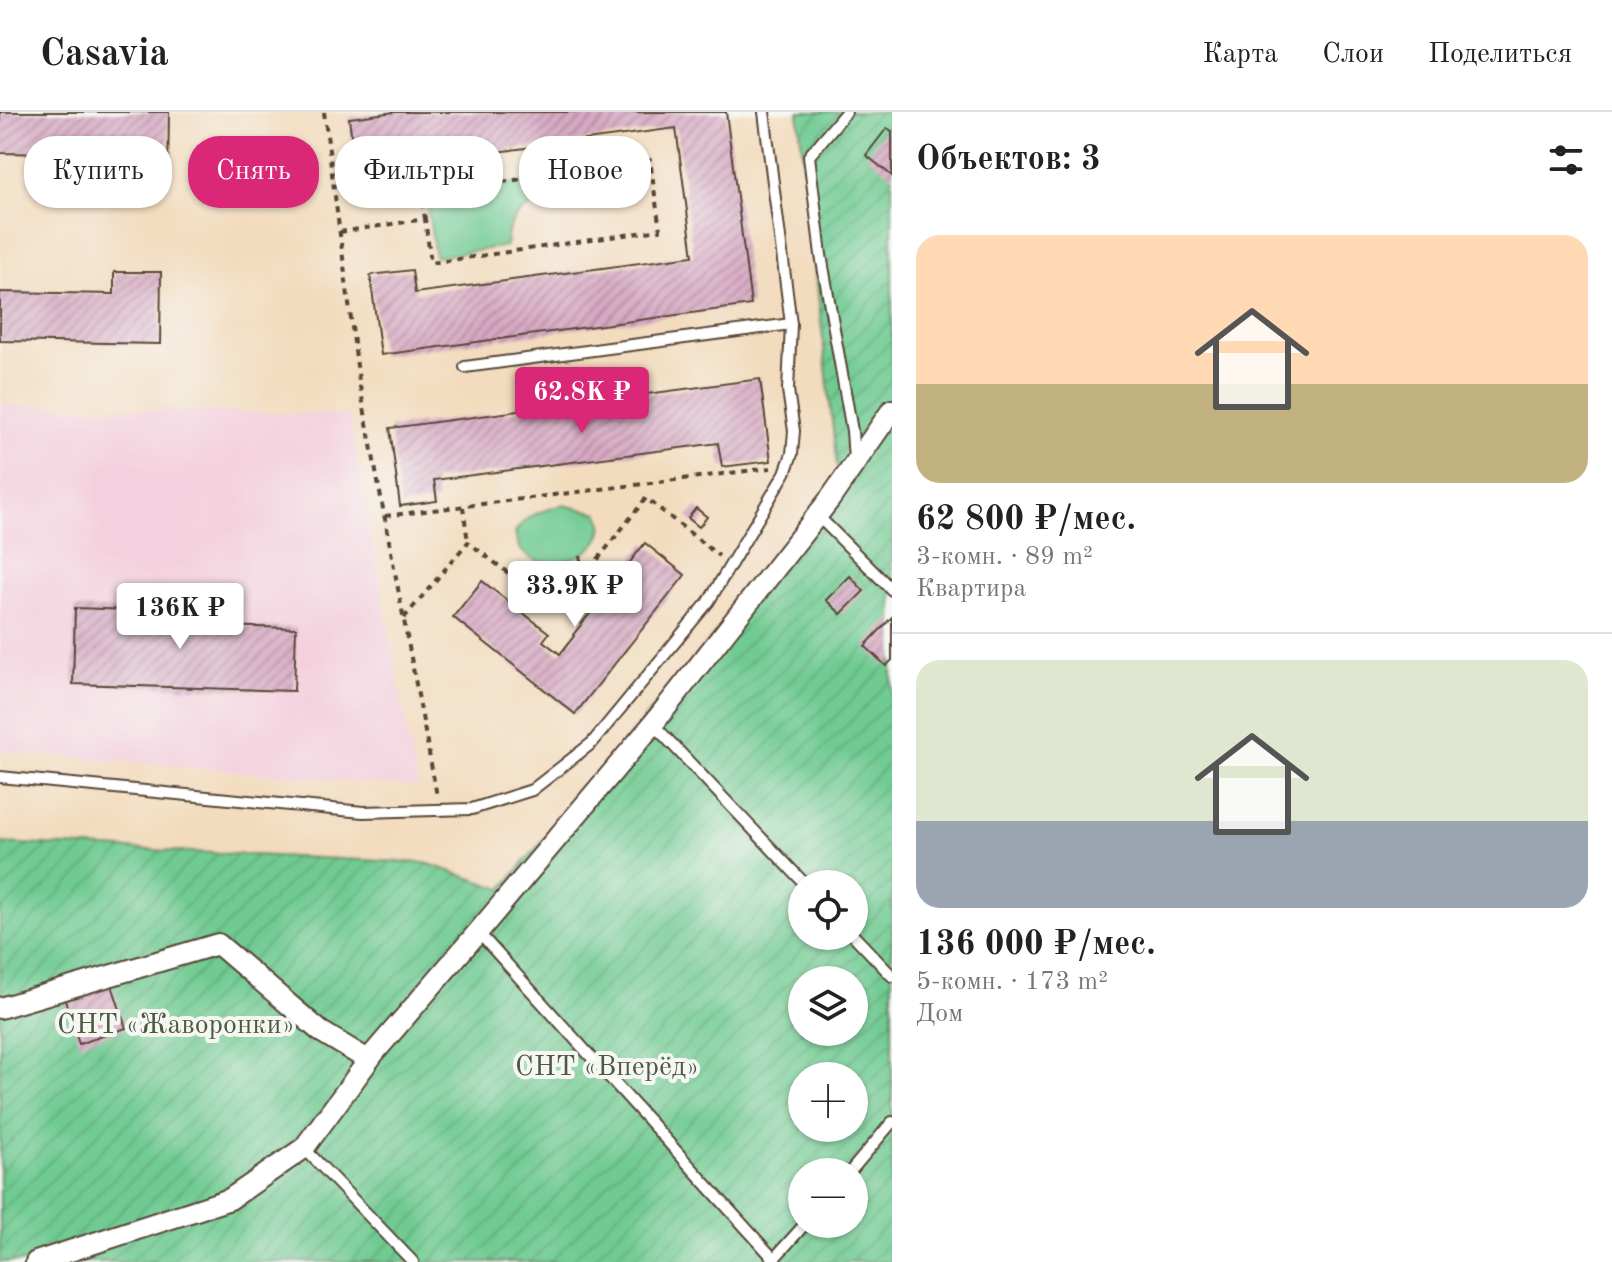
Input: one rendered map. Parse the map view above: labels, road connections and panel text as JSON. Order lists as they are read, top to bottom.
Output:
{
  "parks": ["СНТ «Жаворонки»", "СНТ «Вперёд»"],
  "page": {
    "header": "Casavia",
    "nav": ["Карта", "Слои", "Поделиться"],
    "heading": "Объектов: 3",
    "chip": [
      "Купить",
      "Снять",
      "Фильтры",
      "Новое"
    ],
    "list": [
      {
        "name": "62 800 ₽/мес.",
        "note": "3-комн. · 89 m² · Квартира"
      },
      {
        "name": "136 000 ₽/мес.",
        "note": "5-комн. · 173 m² · Дом"
      }
    ],
    "price": ["62.8K ₽", "33.9K ₽", "136K ₽"],
    "map_buttons": ["+", "−"]
  }
}
